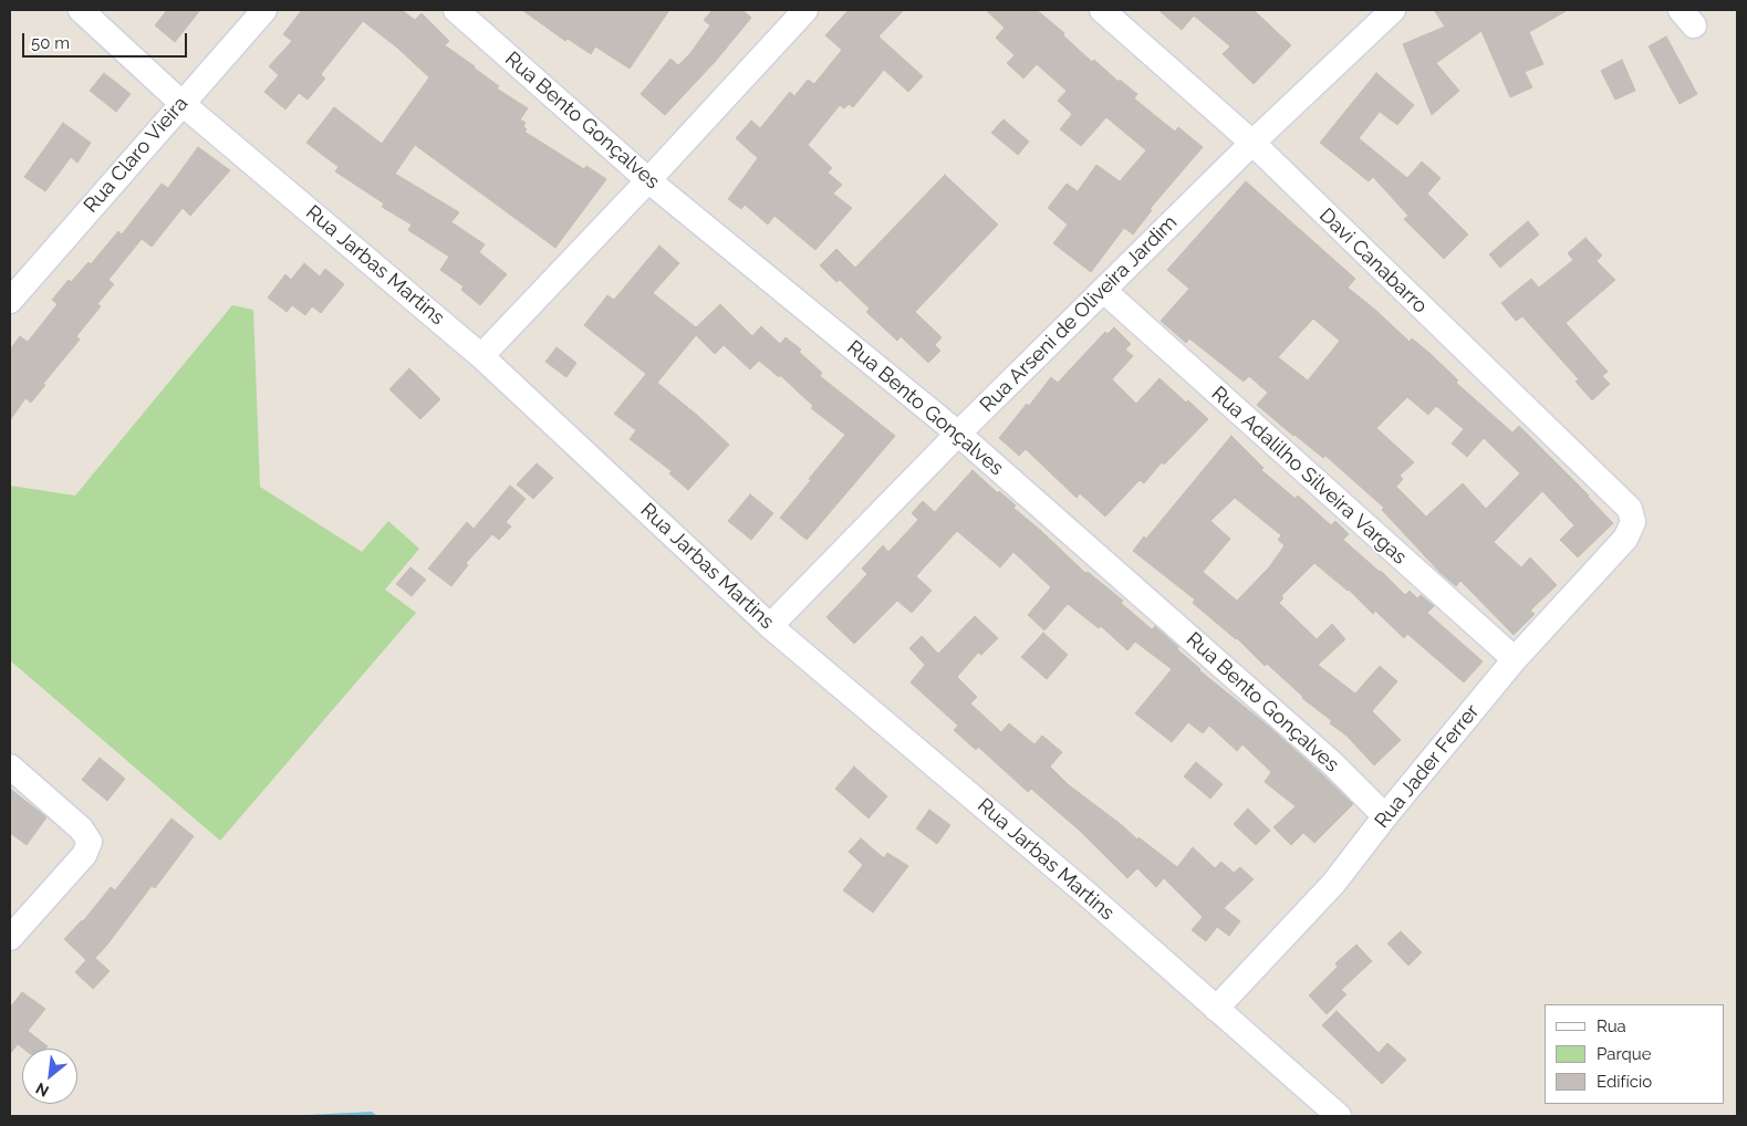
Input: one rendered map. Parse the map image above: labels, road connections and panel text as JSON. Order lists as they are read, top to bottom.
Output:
{
  "streets": {
    "street": [
      "Rua Bento Gonçalves",
      "Rua Claro Vieira",
      "Davi Canabarro",
      "Rua Jarbas Martins",
      "Rua Arseni de Oliveira Jardim",
      "Rua Adalilho Silveira Vargas",
      "Rua Jader Ferrer"
    ]
  },
  "crossings": [
    ["Rua Bento Gonçalves", "Rua Arseni de Oliveira Jardim"],
    ["Rua Bento Gonçalves", "Rua Jader Ferrer"],
    ["Rua Claro Vieira", "Rua Jarbas Martins"],
    ["Davi Canabarro", "Rua Arseni de Oliveira Jardim"],
    ["Davi Canabarro", "Rua Jader Ferrer"],
    ["Rua Jarbas Martins", "Rua Arseni de Oliveira Jardim"],
    ["Rua Jarbas Martins", "Rua Jader Ferrer"],
    ["Rua Arseni de Oliveira Jardim", "Rua Adalilho Silveira Vargas"],
    ["Rua Adalilho Silveira Vargas", "Rua Jader Ferrer"]
  ],
  "legend": ["Rua", "Parque", "Edifício"],
  "scale_bar": "50 m",
  "north": "bottom left"
}
